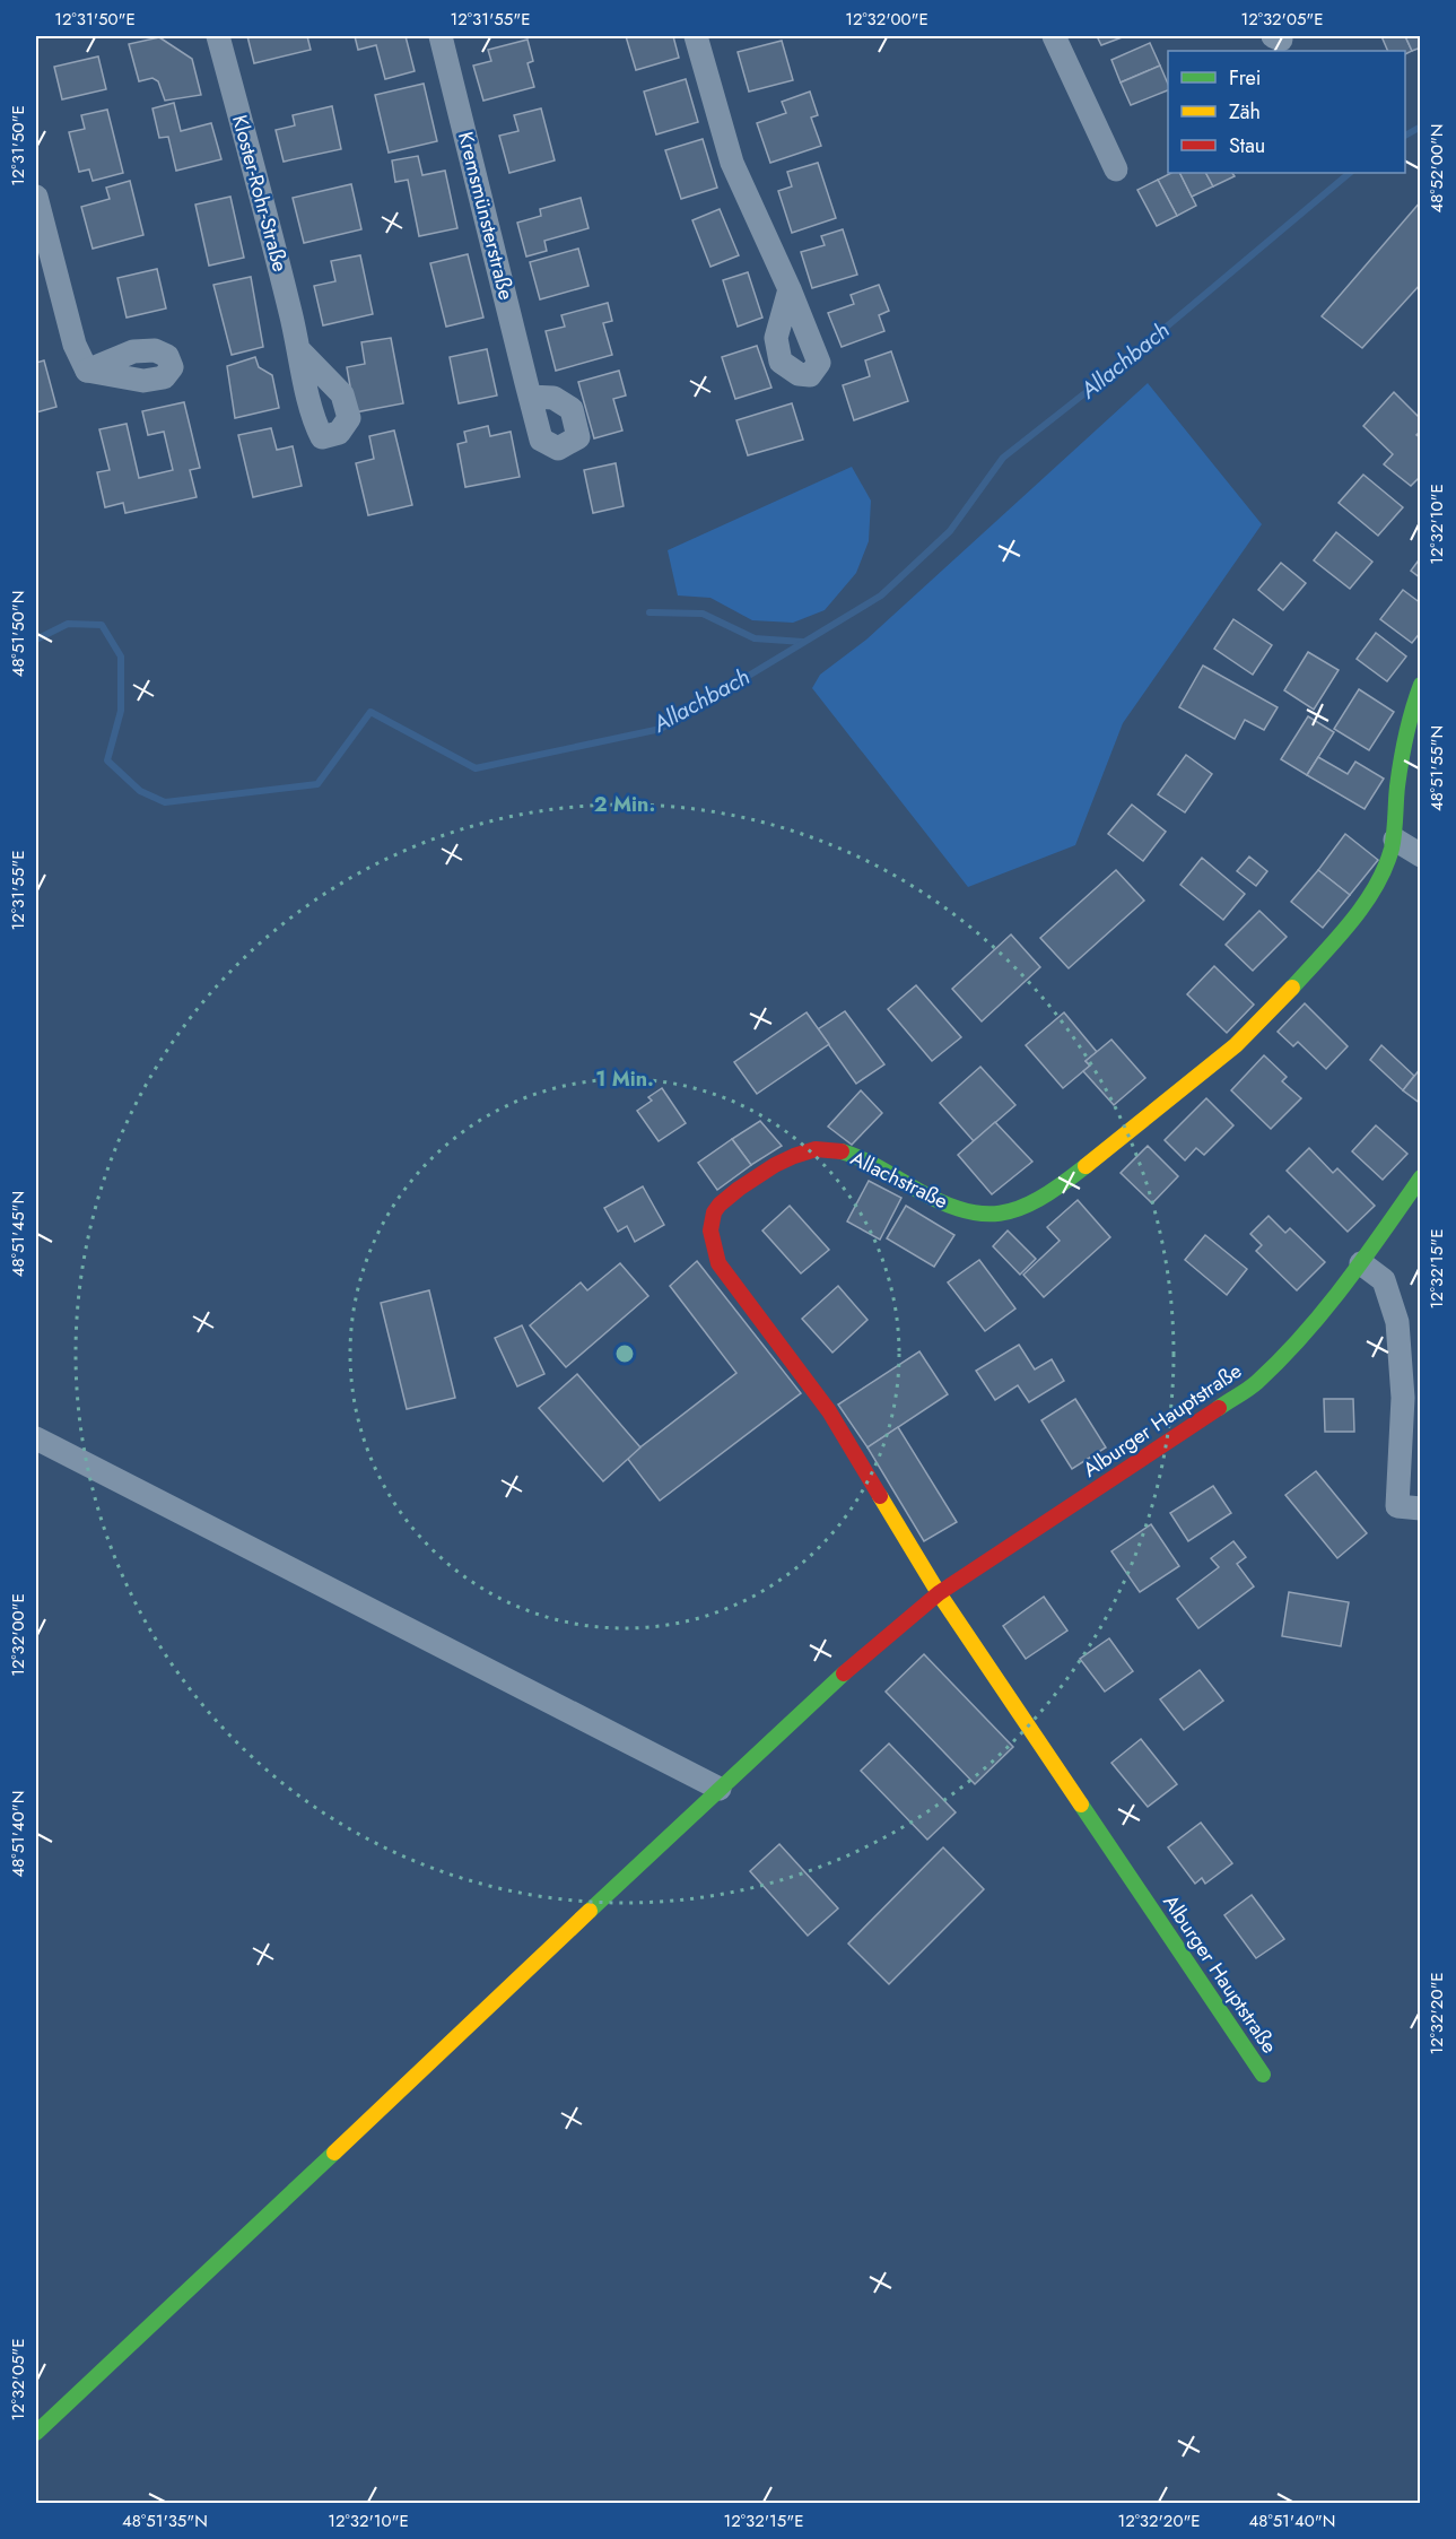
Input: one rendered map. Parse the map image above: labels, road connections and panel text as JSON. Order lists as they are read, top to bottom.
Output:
{
  "streets": {
    "street": [
      "Kloster-Rohr-Straße",
      "Kremsmünsterstraße",
      "Allachstraße",
      "Alburger Hauptstraße"
    ]
  },
  "crossings": [
    ["Allachstraße", "Alburger Hauptstraße"]
  ],
  "water": ["Allachbach"],
  "legend": ["Frei", "Zäh", "Stau"],
  "coordinates": [
    "12°31'50\"E",
    "12°31'55\"E",
    "12°32'00\"E",
    "12°32'05\"E",
    "48°52'00\"N",
    "12°32'10\"E",
    "48°51'50\"N",
    "48°51'55\"N",
    "48°51'45\"N",
    "12°32'15\"E",
    "48°51'40\"N",
    "12°32'20\"E",
    "48°51'35\"N"
  ],
  "rings": ["2 Min.", "1 Min."]
}
